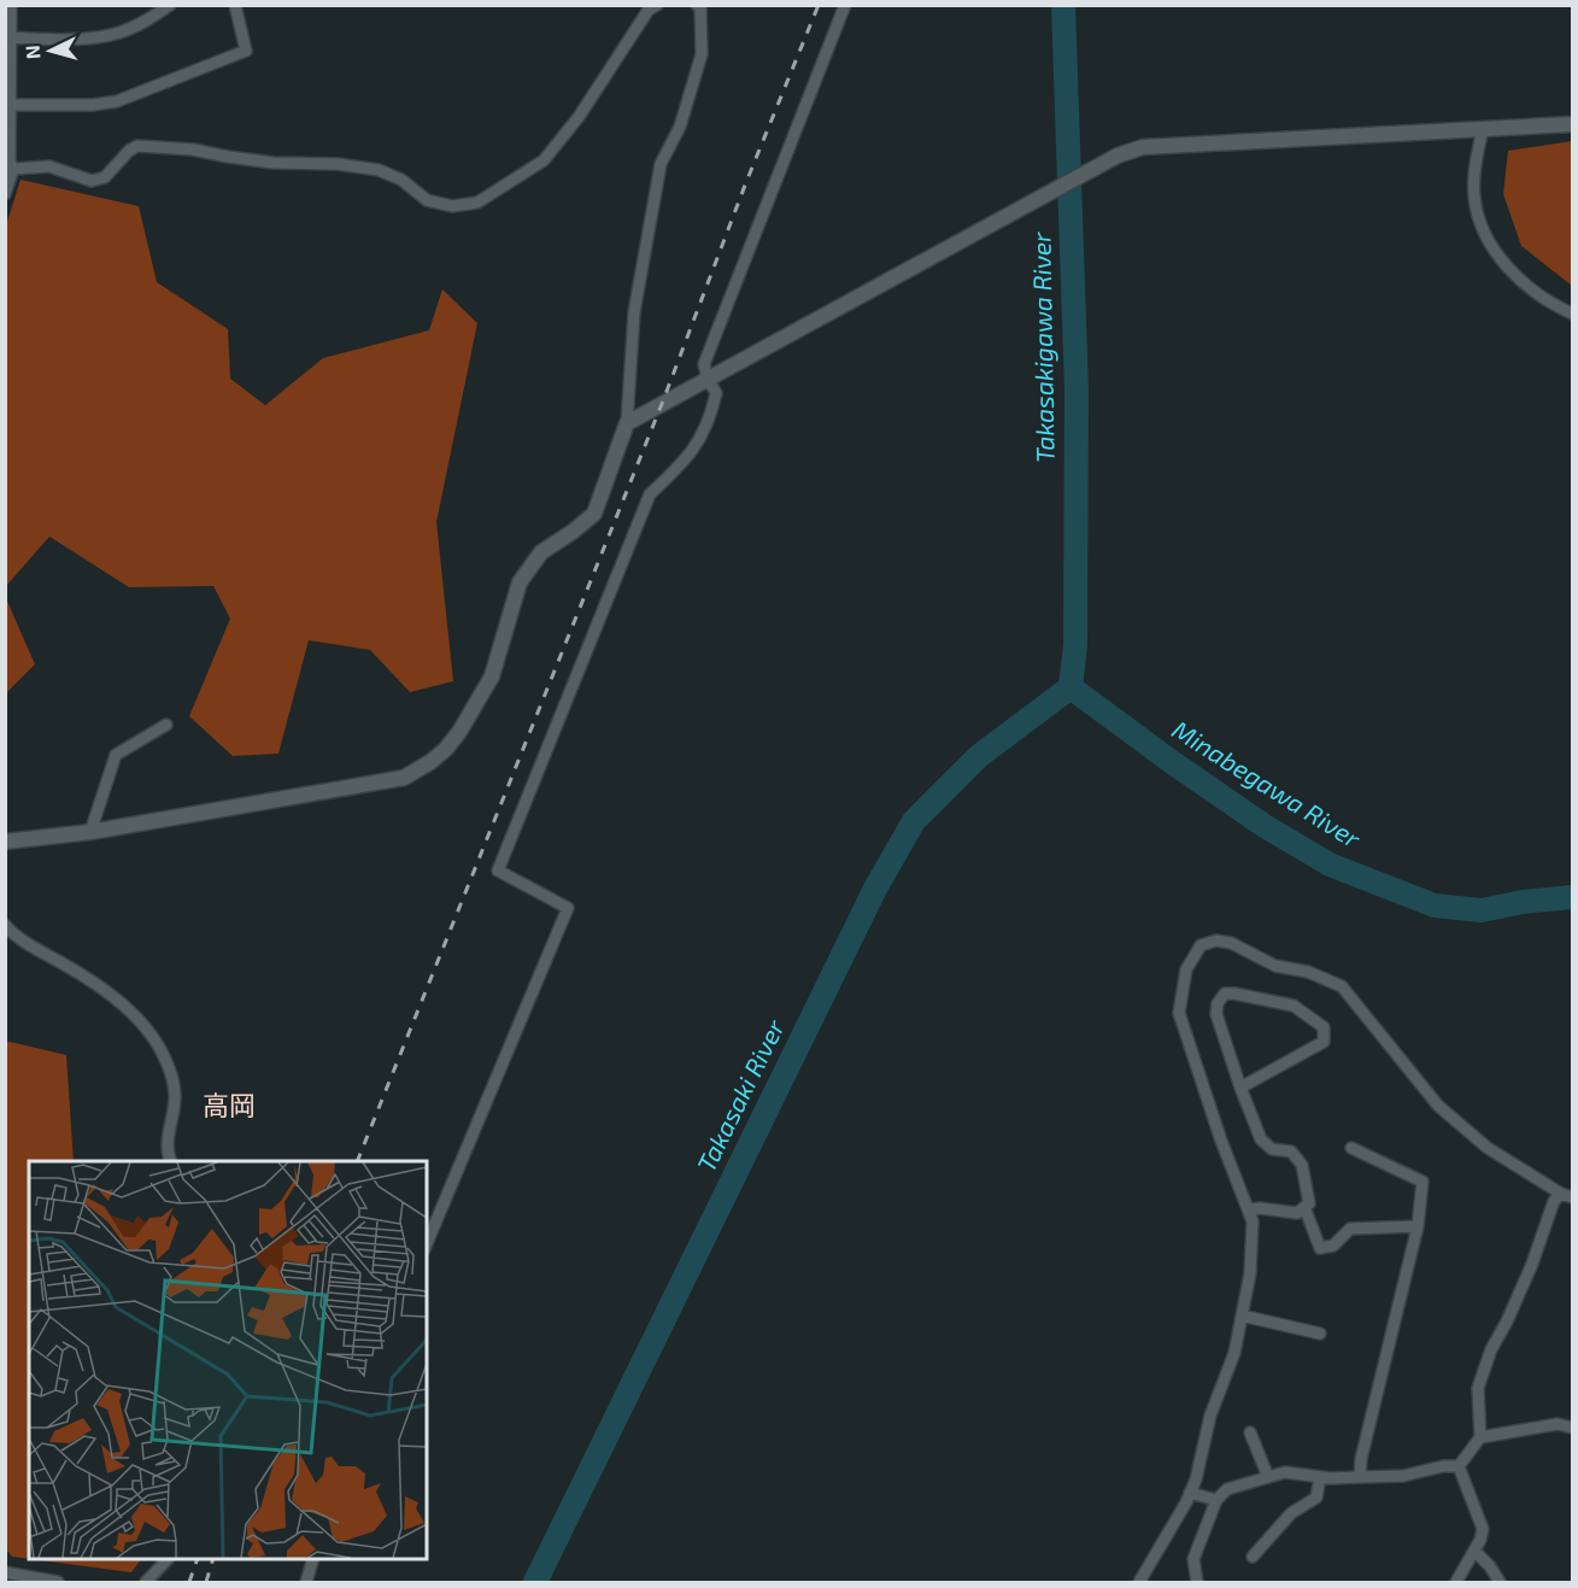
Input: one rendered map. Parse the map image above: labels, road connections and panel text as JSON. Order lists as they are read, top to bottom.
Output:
{
  "districts": ["高岡"],
  "water": ["Takasakigawa River", "Minabegawa River", "Takasaki River"],
  "north": "left"
}
